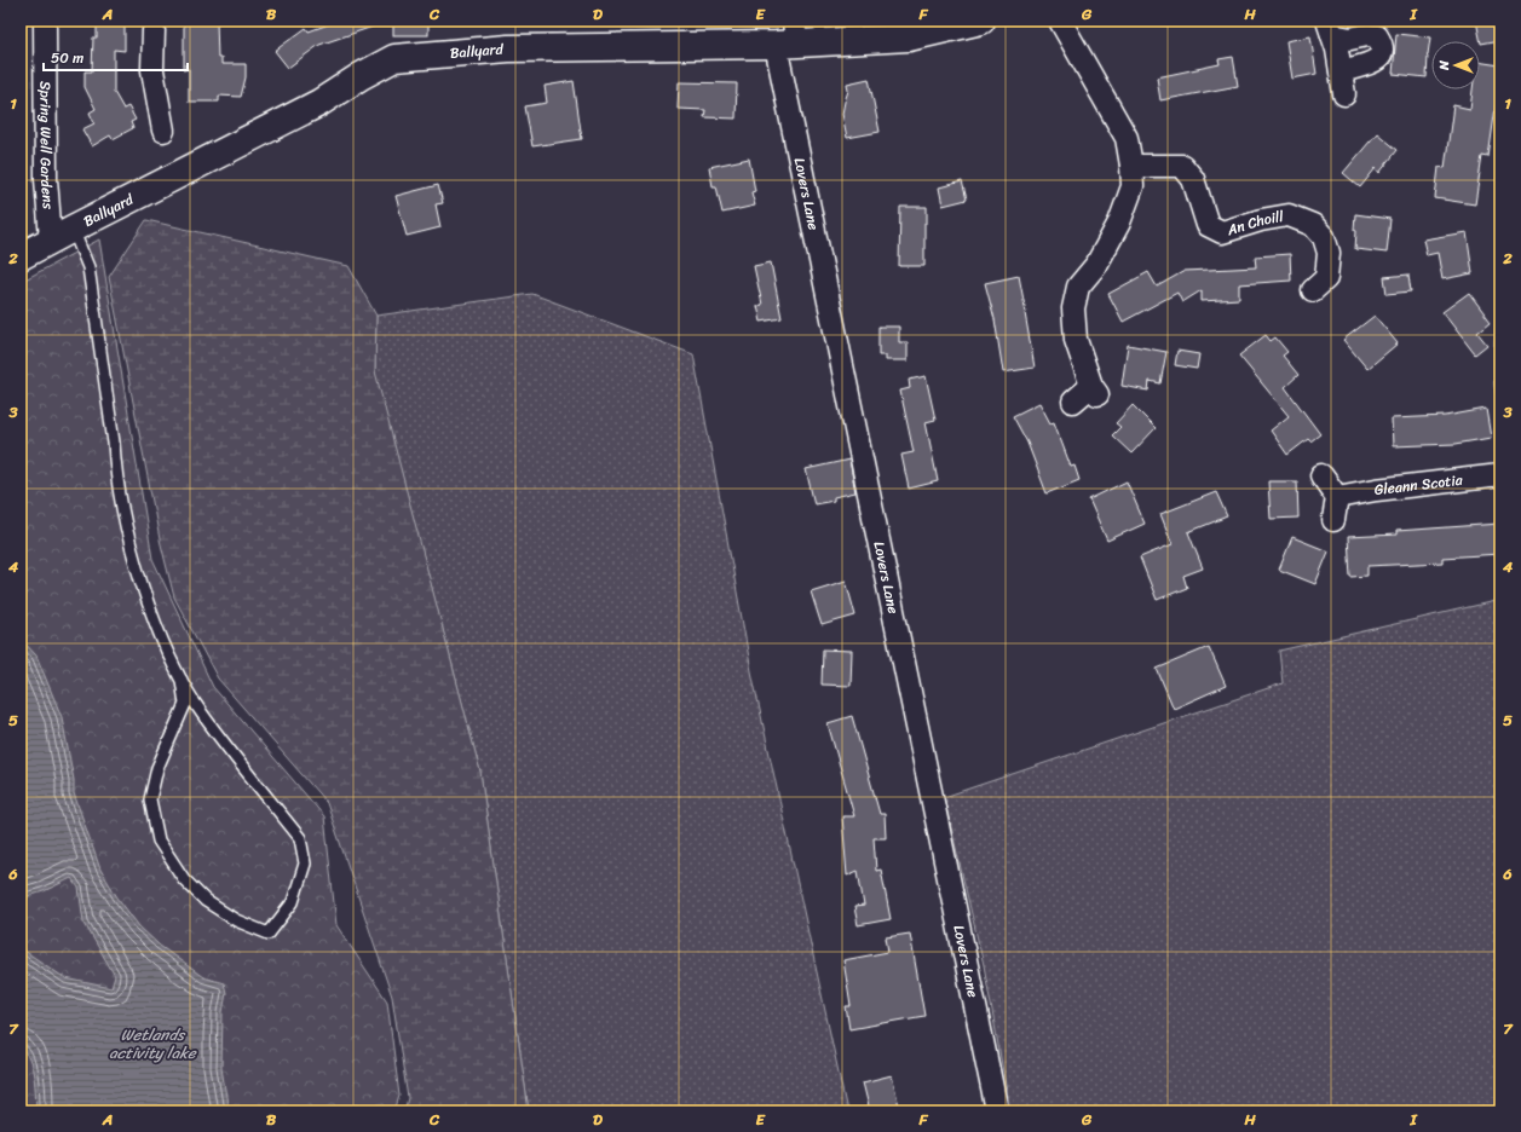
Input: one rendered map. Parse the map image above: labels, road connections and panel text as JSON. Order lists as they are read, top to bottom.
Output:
{
  "streets": {
    "street": [
      "Ballyard",
      "Spring Well Gardens",
      "Lovers Lane",
      "An Choill",
      "Gleann Scotia"
    ]
  },
  "crossings": [
    ["Ballyard", "Spring Well Gardens"],
    ["Ballyard", "Lovers Lane"]
  ],
  "water": ["Wetlands activity lake"],
  "scale_bar": "50 m",
  "north": "left",
  "grid": {
    "columns": [
      "A",
      "B",
      "C",
      "D",
      "E",
      "F",
      "G",
      "H",
      "I"
    ],
    "rows": [
      "1",
      "2",
      "3",
      "4",
      "5",
      "6",
      "7"
    ]
  }
}
